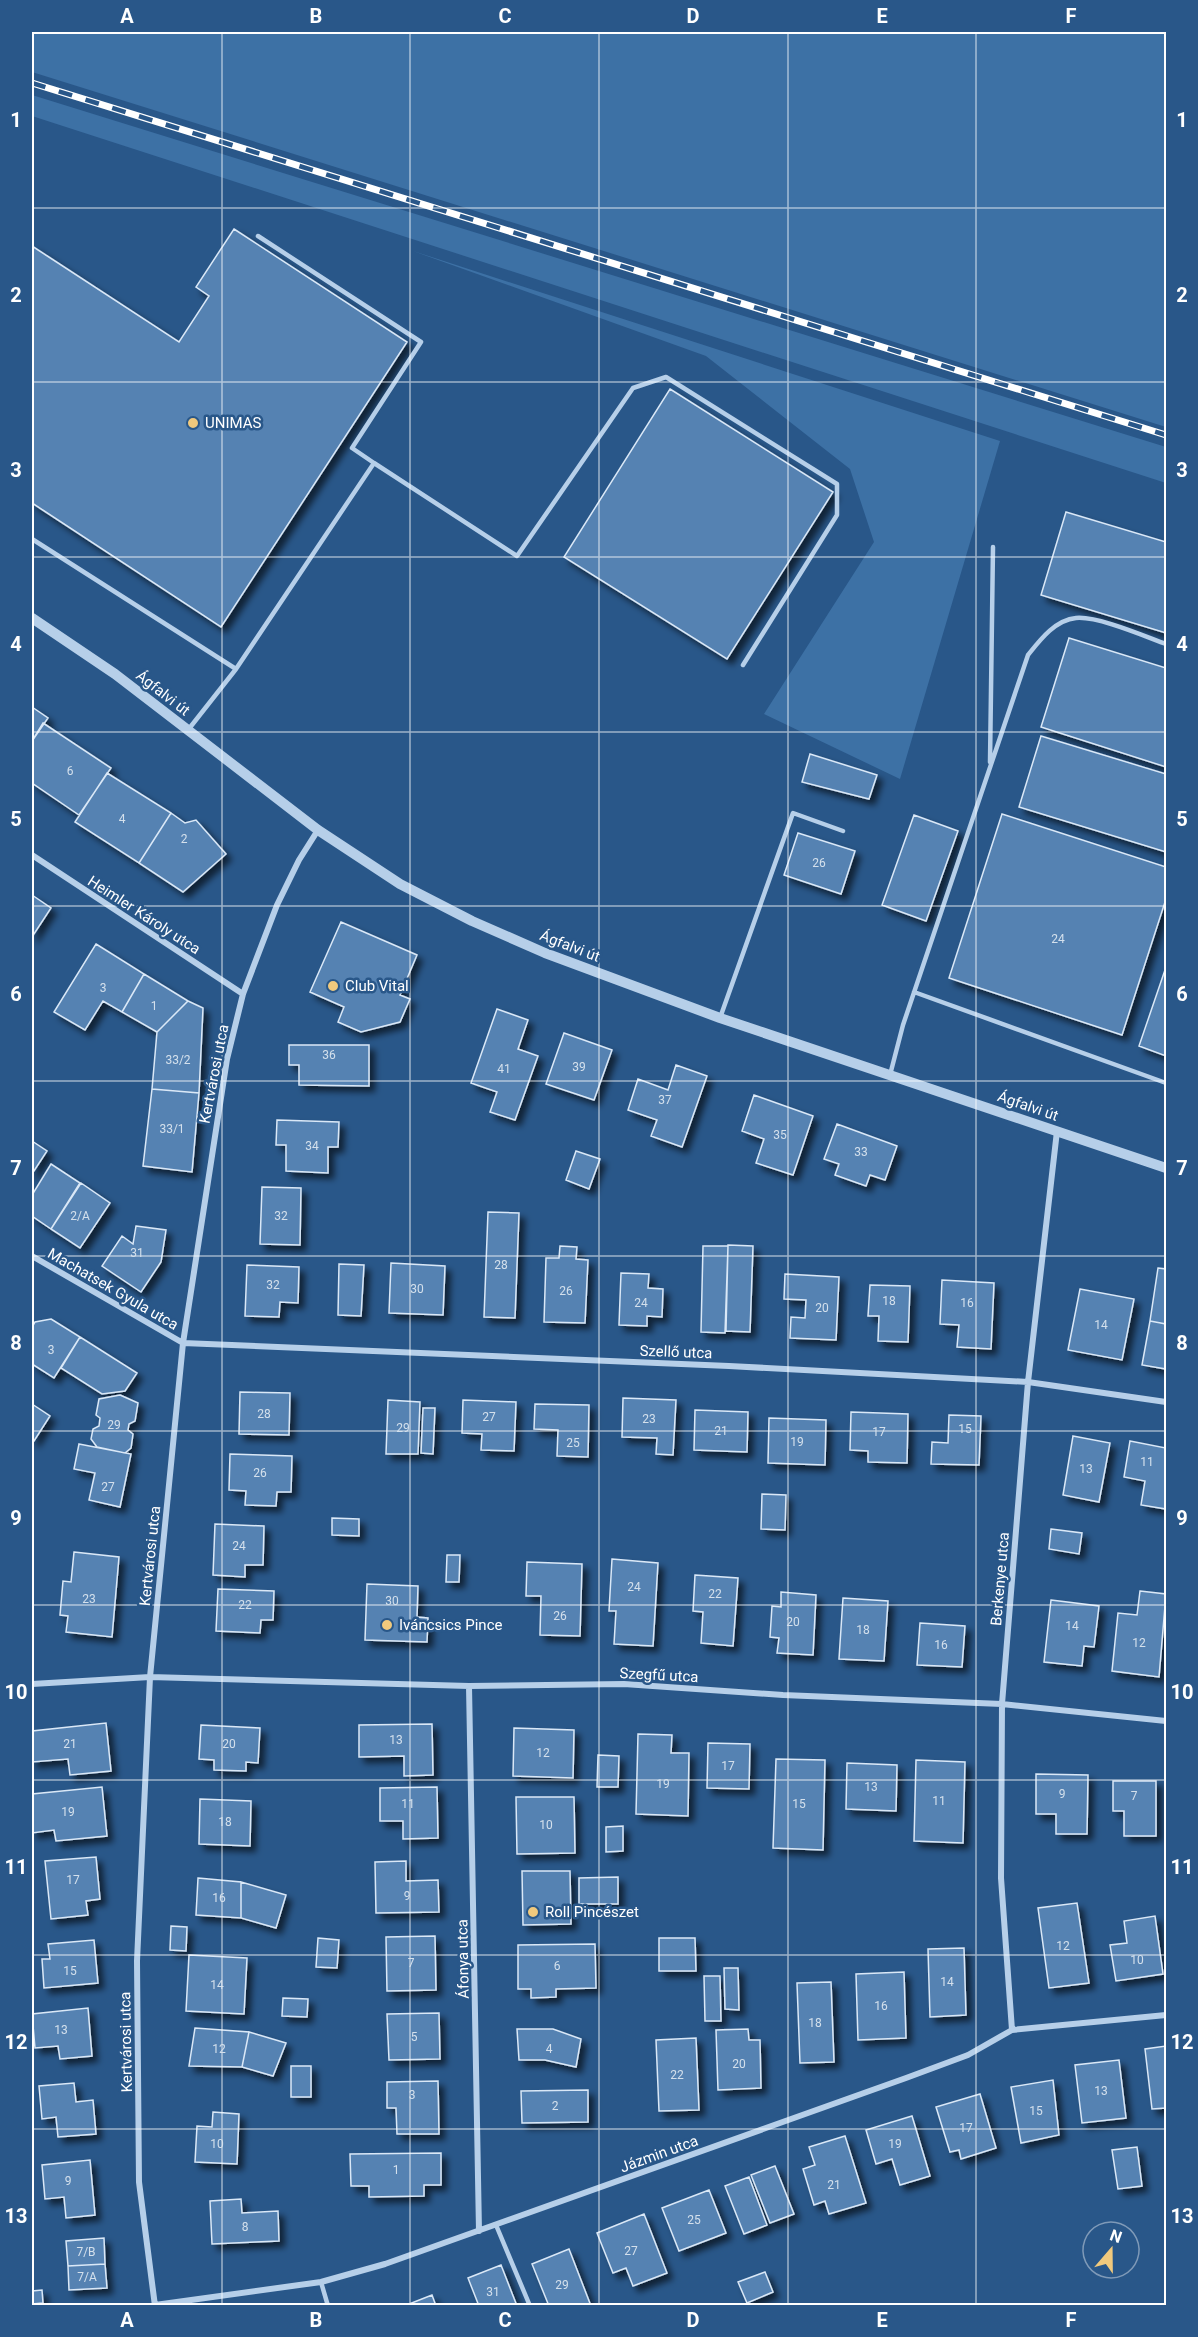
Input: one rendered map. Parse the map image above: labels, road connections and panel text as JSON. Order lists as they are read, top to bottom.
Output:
{
  "streets": {
    "street": [
      "Ágfalvi út",
      "Heimler Károly utca",
      "Kertvárosi utca",
      "Machatsek Gyula utca",
      "Szellő utca",
      "Berkenye utca",
      "Szegfű utca",
      "Áfonya utca",
      "Jázmin utca"
    ]
  },
  "crossings": [
    ["Ágfalvi út", "Kertvárosi utca"],
    ["Ágfalvi út", "Berkenye utca"],
    ["Heimler Károly utca", "Kertvárosi utca"],
    ["Kertvárosi utca", "Machatsek Gyula utca"],
    ["Kertvárosi utca", "Szellő utca"],
    ["Kertvárosi utca", "Szegfű utca"],
    ["Kertvárosi utca", "Jázmin utca"],
    ["Machatsek Gyula utca", "Szellő utca"],
    ["Szellő utca", "Berkenye utca"],
    ["Berkenye utca", "Szegfű utca"],
    ["Berkenye utca", "Jázmin utca"],
    ["Szegfű utca", "Áfonya utca"],
    ["Áfonya utca", "Jázmin utca"]
  ],
  "places": [
    "UNIMAS",
    "Club Vital",
    "Iváncsics Pince",
    "Roll Pincészet"
  ],
  "house_numbers": [
    "6",
    "4",
    "2",
    "26",
    "24",
    "3",
    "1",
    "36",
    "33/2",
    "39",
    "41",
    "37",
    "33/1",
    "35",
    "34",
    "33",
    "2/A",
    "32",
    "31",
    "28",
    "32",
    "30",
    "26",
    "18",
    "24",
    "16",
    "20",
    "14",
    "3",
    "28",
    "27",
    "23",
    "29",
    "29",
    "15",
    "21",
    "17",
    "19",
    "25",
    "11",
    "13",
    "26",
    "27",
    "24",
    "24",
    "22",
    "23",
    "30",
    "22",
    "26",
    "20",
    "14",
    "18",
    "12",
    "16",
    "13",
    "21",
    "20",
    "12",
    "17",
    "19",
    "13",
    "9",
    "7",
    "11",
    "11",
    "15",
    "19",
    "18",
    "10",
    "17",
    "9",
    "16",
    "12",
    "10",
    "7",
    "6",
    "15",
    "14",
    "14",
    "16",
    "18",
    "13",
    "5",
    "12",
    "4",
    "20",
    "22",
    "13",
    "3",
    "2",
    "15",
    "17",
    "10",
    "19",
    "1",
    "9",
    "21",
    "25",
    "8",
    "27",
    "7/B",
    "7/A",
    "29",
    "31"
  ],
  "north": "top",
  "grid": {
    "columns": [
      "A",
      "B",
      "C",
      "D",
      "E",
      "F"
    ],
    "rows": [
      "1",
      "2",
      "3",
      "4",
      "5",
      "6",
      "7",
      "8",
      "9",
      "10",
      "11",
      "12",
      "13"
    ]
  }
}
